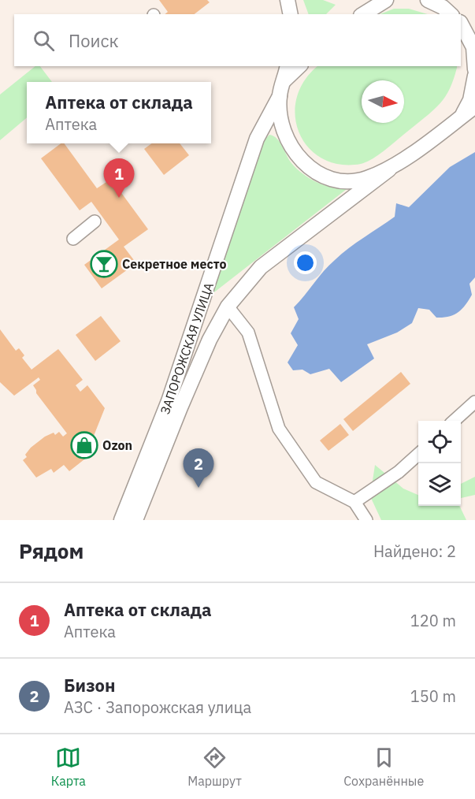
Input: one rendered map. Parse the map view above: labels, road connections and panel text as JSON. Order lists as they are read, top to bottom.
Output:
{
  "streets": {
    "main road": ["ЗАПОРОЖСКАЯ УЛИЦА"]
  },
  "places": {
    "bar": ["Секретное место"],
    "shop": ["Ozon"]
  },
  "north": "right",
  "page": {
    "search": "Поиск",
    "popup": ["Аптека от склада", "Аптека"],
    "pins": ["1", "2"],
    "heading": ["Рядом", "Найдено: 2"],
    "list": [
      {
        "mark": "1",
        "name": "Аптека от склада",
        "note": "Аптека",
        "value": "120 m"
      },
      {
        "mark": "2",
        "name": "Бизон",
        "note": "АЗС · Запорожская улица",
        "value": "150 m"
      }
    ],
    "nav": ["Карта", "Маршрут", "Сохранённые"]
  }
}
